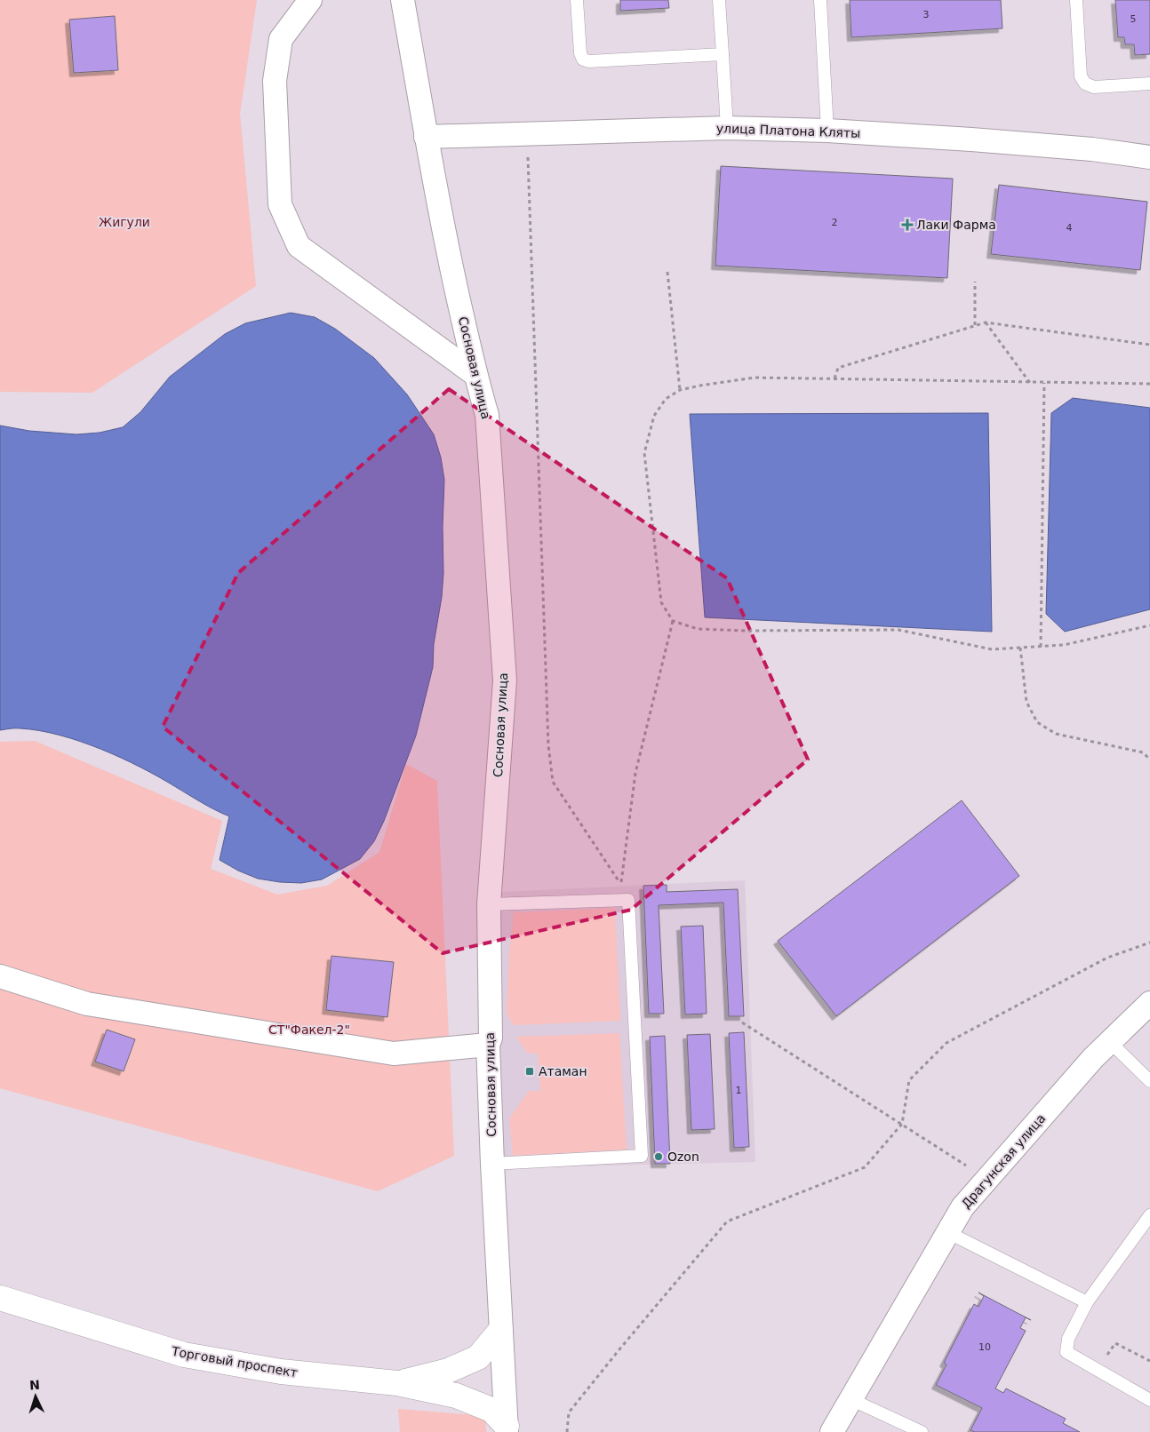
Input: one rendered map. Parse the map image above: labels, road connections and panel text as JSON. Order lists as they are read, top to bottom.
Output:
{
  "streets": {
    "street": [
      "улица Платона Кляты",
      "Сосновая улица",
      "Драгунская улица",
      "Торговый проспект"
    ]
  },
  "crossings": [
    ["улица Платона Кляты", "Сосновая улица"]
  ],
  "parks": ["Жигули", "СТ\"Факел-2\""],
  "places": {
    "health": ["Лаки Фарма"],
    "transit": ["Атаман"],
    "other": ["Ozon"]
  },
  "house_numbers": [
    "3",
    "5",
    "2",
    "4",
    "1",
    "10"
  ],
  "north": "top"
}
